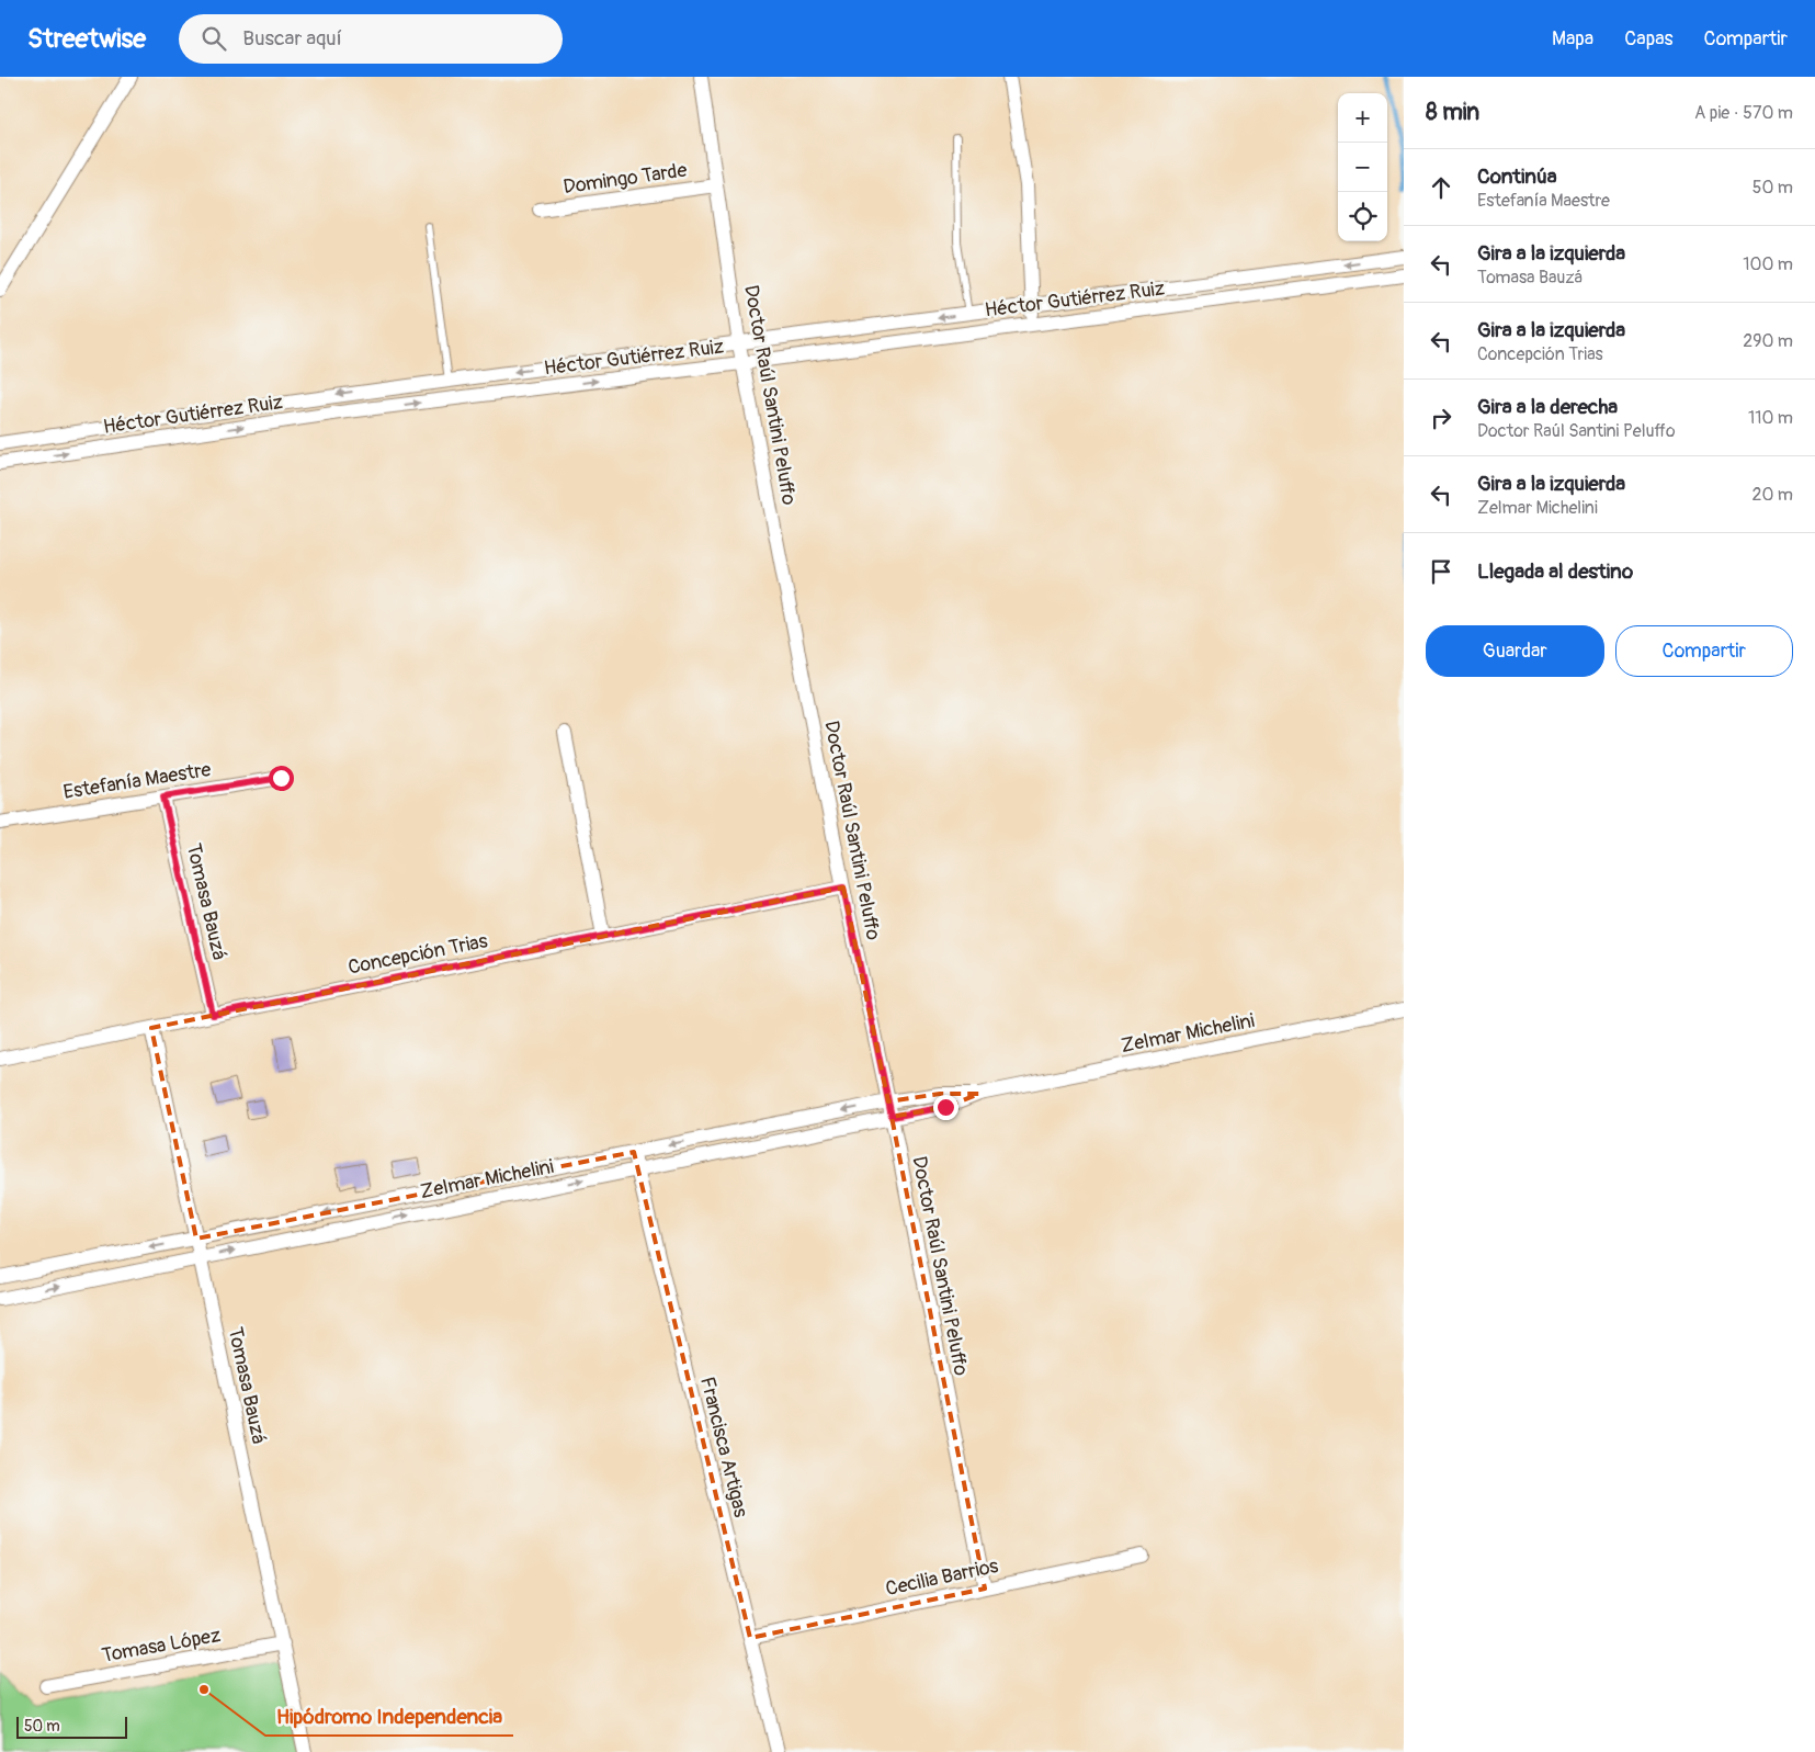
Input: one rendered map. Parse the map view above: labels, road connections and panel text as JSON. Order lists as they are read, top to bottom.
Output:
{
  "streets": {
    "street": [
      "Domingo Tarde",
      "Héctor Gutiérrez Ruiz",
      "Doctor Raúl Santini Peluffo",
      "Estefanía Maestre",
      "Tomasa Bauzá",
      "Concepción Trias",
      "Zelmar Michelini",
      "Francisca Artigas",
      "Cecilia Barrios",
      "Tomasa López"
    ]
  },
  "crossings": [
    ["Domingo Tarde", "Doctor Raúl Santini Peluffo"],
    ["Héctor Gutiérrez Ruiz", "Doctor Raúl Santini Peluffo"],
    ["Doctor Raúl Santini Peluffo", "Concepción Trias"],
    ["Doctor Raúl Santini Peluffo", "Zelmar Michelini"],
    ["Doctor Raúl Santini Peluffo", "Cecilia Barrios"],
    ["Estefanía Maestre", "Tomasa Bauzá"],
    ["Tomasa Bauzá", "Concepción Trias"],
    ["Tomasa Bauzá", "Zelmar Michelini"],
    ["Tomasa Bauzá", "Tomasa López"],
    ["Zelmar Michelini", "Francisca Artigas"],
    ["Francisca Artigas", "Cecilia Barrios"]
  ],
  "places": ["Hipódromo Independencia"],
  "scale_bar": "50 m",
  "page": {
    "header": "Streetwise",
    "search": "Buscar aquí",
    "nav": ["Mapa", "Capas", "Compartir"],
    "heading": ["8 min", "A pie · 570 m"],
    "map_buttons": ["+", "−"],
    "list": [
      ["Continúa", "Estefanía Maestre", "50 m"],
      ["Gira a la izquierda", "Tomasa Bauzá", "100 m"],
      ["Gira a la izquierda", "Concepción Trias", "290 m"],
      ["Gira a la derecha", "Doctor Raúl Santini Peluffo", "110 m"],
      ["Gira a la izquierda", "Zelmar Michelini", "20 m"],
      "Llegada al destino"
    ],
    "buttons": ["Guardar", "Compartir"],
    "scale": "50 m"
  }
}
